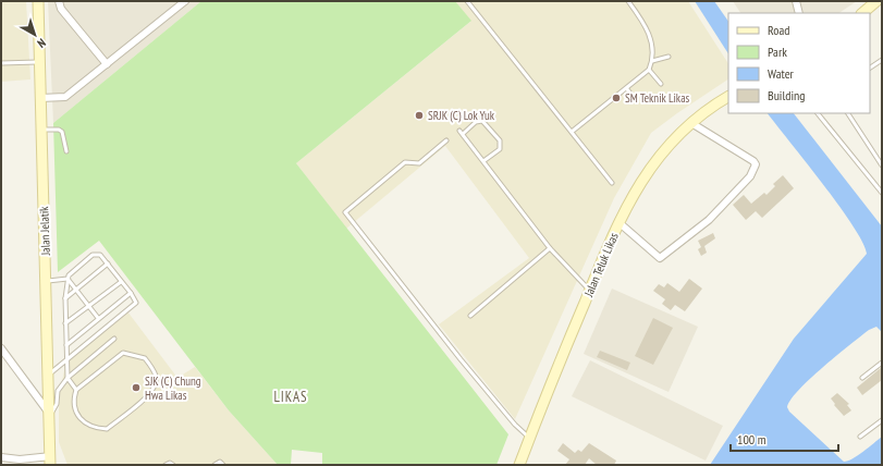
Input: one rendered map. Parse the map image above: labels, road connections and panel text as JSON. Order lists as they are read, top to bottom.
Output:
{
  "streets": {
    "street": ["Jalan Jelatik", "Jalan Teluk Likas"]
  },
  "districts": ["LIKAS"],
  "places": ["SM Teknik Likas", "SRJK (C) Lok Yuk", "SJK (C) Chung Hwa Likas"],
  "legend": [
    "Road",
    "Park",
    "Water",
    "Building"
  ],
  "scale_bar": "100 m",
  "north": "bottom right"
}
